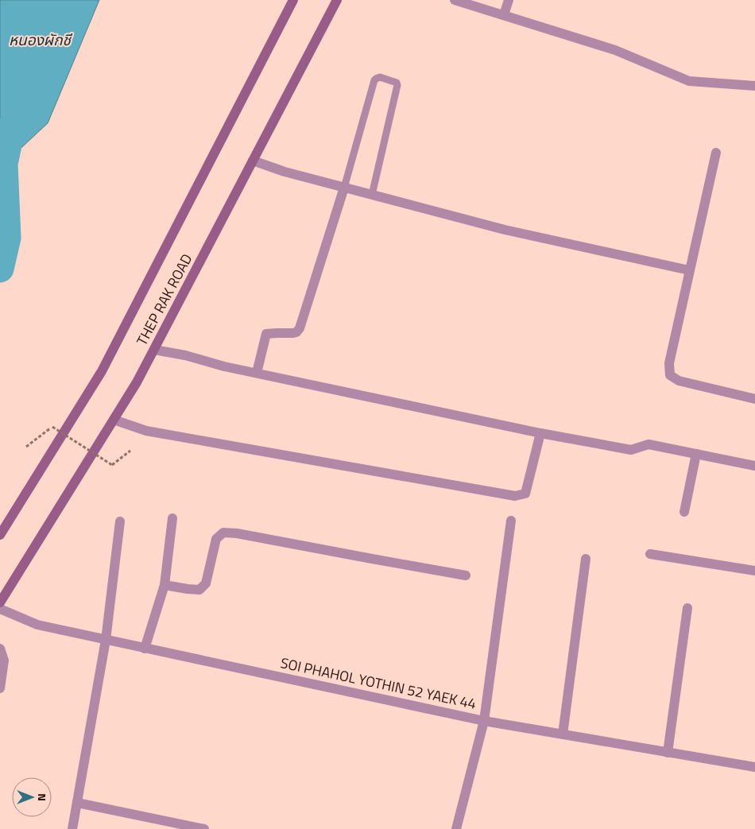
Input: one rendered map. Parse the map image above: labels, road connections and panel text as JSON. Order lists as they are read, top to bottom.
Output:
{
  "streets": {
    "main road": ["THEP RAK ROAD"],
    "street": ["SOI PHAHOL YOTHIN 52 YAEK 44"]
  },
  "water": ["หนองผักชี"],
  "north": "right"
}
